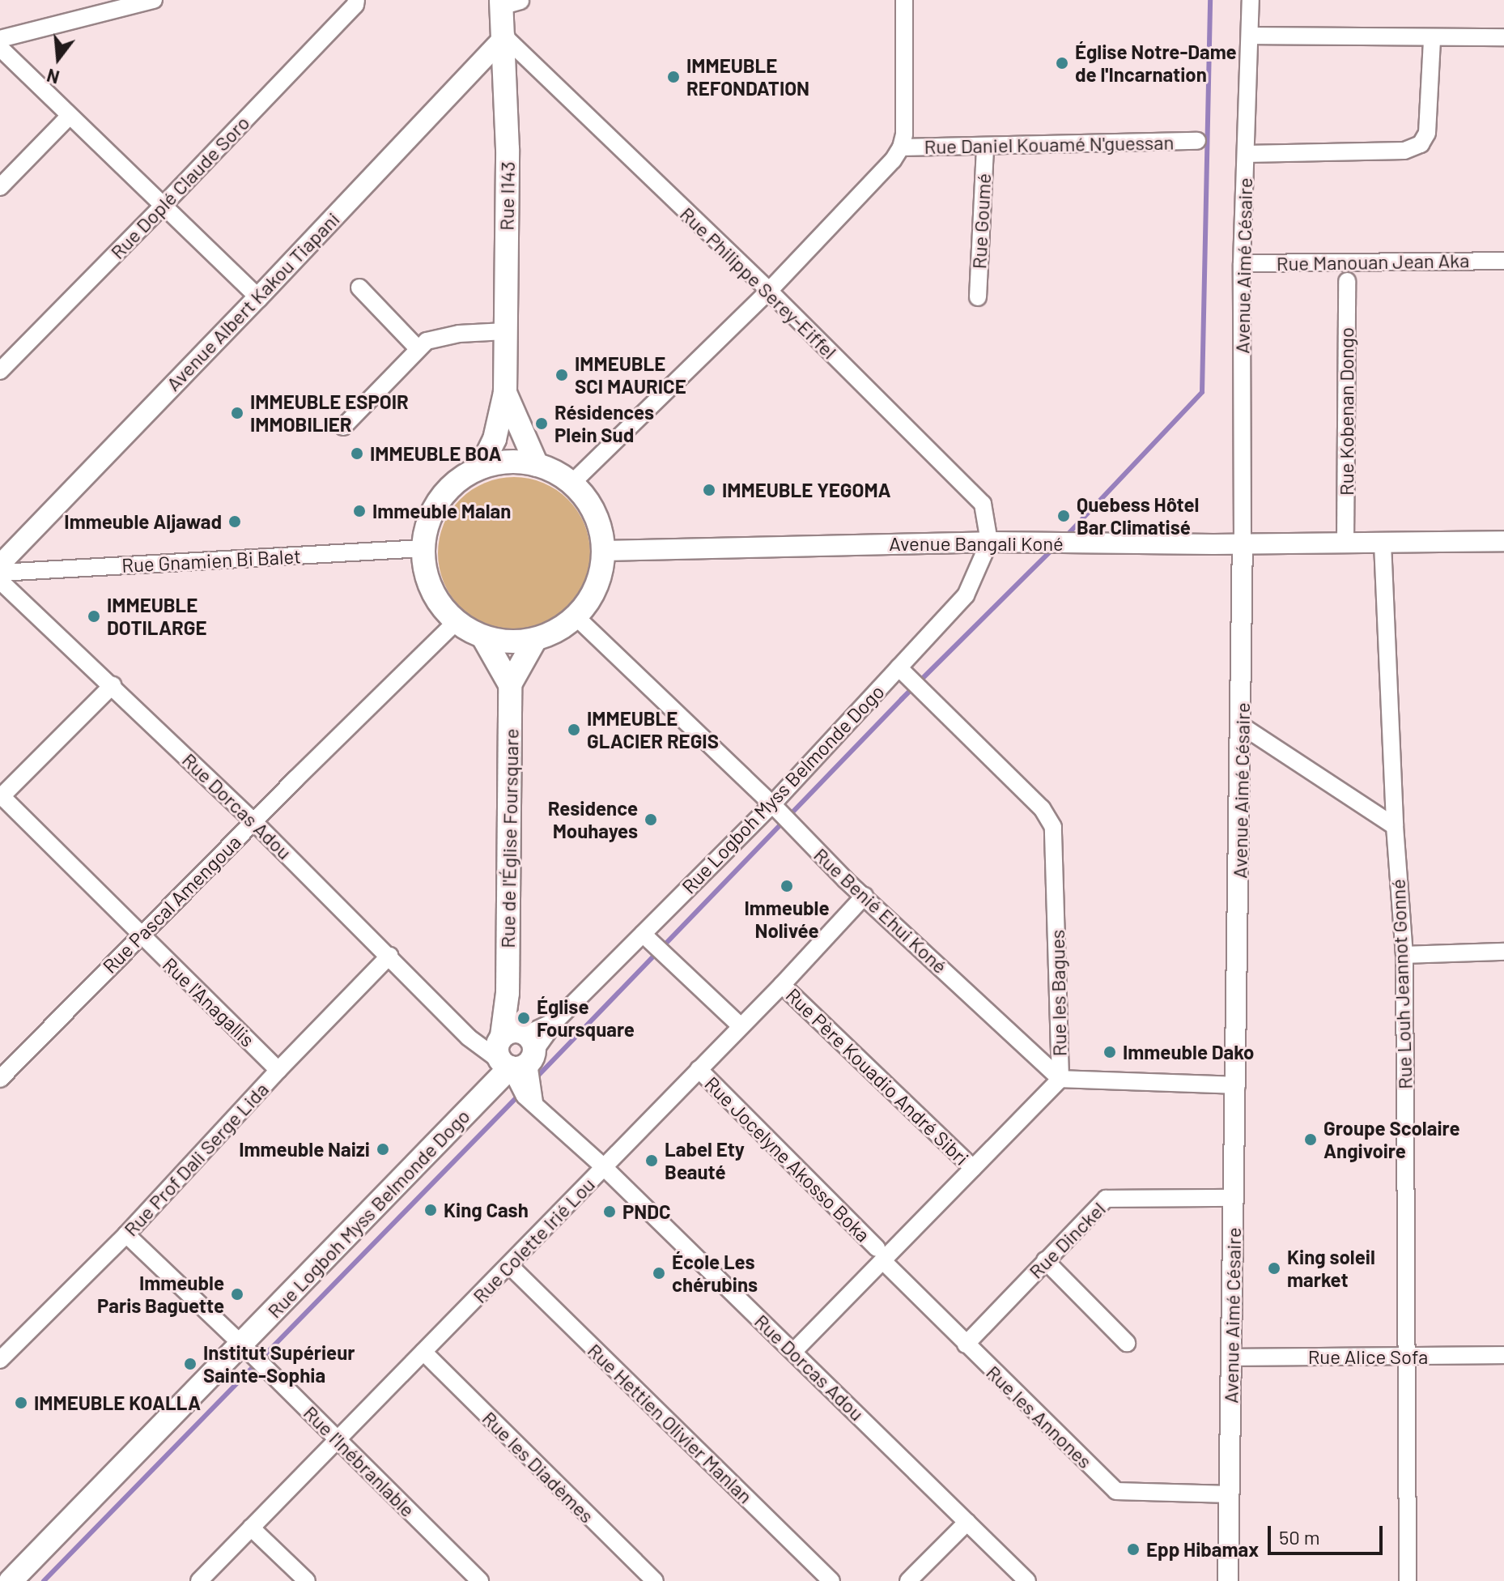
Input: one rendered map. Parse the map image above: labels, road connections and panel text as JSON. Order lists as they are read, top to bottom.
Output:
{
  "streets": {
    "main road": ["Rue I143", "Rue Logboh Myss Belmonde Dogo", "Rue de l'Église Foursquare"],
    "street": [
      "Rue Daniel Kouamé N'guessan",
      "Rue Doplé Claude Soro",
      "Rue Goumé",
      "Rue Manouan Jean Aka",
      "Avenue Aimé Césaire",
      "Rue Philippe Serey-Eiffel",
      "Avenue Albert Kakou Tiapani",
      "Rue Kobenan Dongo",
      "Avenue Bangali Koné",
      "Rue Gnamien Bi Balet",
      "Rue Dorcas Adou",
      "Rue Pascal Amengoua",
      "Rue Benié Ehui Koné",
      "Rue Louh Jeannot Gonné",
      "Rue les Bagues",
      "Rue l'Anagallis",
      "Rue Père Kouadio André Sibri",
      "Rue Prof Dali Serge Lida",
      "Rue Jocelyne Akosso Boka",
      "Rue Colette Irié Lou",
      "Rue Dinckel",
      "Rue Alice Sofa",
      "Rue les Annones",
      "Rue Hettien Olivier Manlan",
      "Rue l'Inébranlable",
      "Rue les Diadèmes"
    ]
  },
  "crossings": [
    ["Rue Daniel Kouamé N'guessan", "Rue Goumé"],
    ["Rue I143", "Rue Philippe Serey-Eiffel"],
    ["Rue I143", "Avenue Albert Kakou Tiapani"],
    ["Rue I143", "Avenue Bangali Koné"],
    ["Rue I143", "Rue Gnamien Bi Balet"],
    ["Rue I143", "Rue de l'Église Foursquare"],
    ["Rue I143", "Rue Pascal Amengoua"],
    ["Rue I143", "Rue Benié Ehui Koné"],
    ["Rue Manouan Jean Aka", "Avenue Aimé Césaire"],
    ["Avenue Aimé Césaire", "Avenue Bangali Koné"],
    ["Avenue Aimé Césaire", "Rue Dinckel"],
    ["Avenue Aimé Césaire", "Rue Alice Sofa"],
    ["Avenue Aimé Césaire", "Rue les Annones"],
    ["Rue Philippe Serey-Eiffel", "Avenue Albert Kakou Tiapani"],
    ["Rue Philippe Serey-Eiffel", "Avenue Bangali Koné"],
    ["Rue Philippe Serey-Eiffel", "Rue Logboh Myss Belmonde Dogo"],
    ["Rue Kobenan Dongo", "Avenue Bangali Koné"],
    ["Avenue Bangali Koné", "Rue Gnamien Bi Balet"],
    ["Avenue Bangali Koné", "Rue Logboh Myss Belmonde Dogo"],
    ["Avenue Bangali Koné", "Rue de l'Église Foursquare"],
    ["Avenue Bangali Koné", "Rue Pascal Amengoua"],
    ["Avenue Bangali Koné", "Rue Benié Ehui Koné"],
    ["Avenue Bangali Koné", "Rue Louh Jeannot Gonné"],
    ["Rue Gnamien Bi Balet", "Rue de l'Église Foursquare"],
    ["Rue Gnamien Bi Balet", "Rue Pascal Amengoua"],
    ["Rue Gnamien Bi Balet", "Rue Benié Ehui Koné"],
    ["Rue Logboh Myss Belmonde Dogo", "Rue Dorcas Adou"],
    ["Rue Logboh Myss Belmonde Dogo", "Rue de l'Église Foursquare"],
    ["Rue Logboh Myss Belmonde Dogo", "Rue Benié Ehui Koné"],
    ["Rue Logboh Myss Belmonde Dogo", "Rue les Bagues"],
    ["Rue Logboh Myss Belmonde Dogo", "Rue l'Inébranlable"],
    ["Rue Dorcas Adou", "Rue de l'Église Foursquare"],
    ["Rue Dorcas Adou", "Rue Pascal Amengoua"],
    ["Rue Dorcas Adou", "Rue les Bagues"],
    ["Rue Dorcas Adou", "Rue Prof Dali Serge Lida"],
    ["Rue Dorcas Adou", "Rue Colette Irié Lou"],
    ["Rue de l'Église Foursquare", "Rue Pascal Amengoua"],
    ["Rue de l'Église Foursquare", "Rue Benié Ehui Koné"],
    ["Rue Pascal Amengoua", "Rue Benié Ehui Koné"],
    ["Rue Pascal Amengoua", "Rue l'Anagallis"],
    ["Rue Benié Ehui Koné", "Rue les Bagues"],
    ["Rue Benié Ehui Koné", "Rue Colette Irié Lou"],
    ["Rue Louh Jeannot Gonné", "Rue Alice Sofa"],
    ["Rue les Bagues", "Rue Père Kouadio André Sibri"],
    ["Rue les Bagues", "Rue Jocelyne Akosso Boka"],
    ["Rue les Bagues", "Rue les Annones"],
    ["Rue l'Anagallis", "Rue Prof Dali Serge Lida"],
    ["Rue Père Kouadio André Sibri", "Rue Colette Irié Lou"],
    ["Rue Prof Dali Serge Lida", "Rue l'Inébranlable"],
    ["Rue Jocelyne Akosso Boka", "Rue Colette Irié Lou"],
    ["Rue Jocelyne Akosso Boka", "Rue les Annones"],
    ["Rue Colette Irié Lou", "Rue Hettien Olivier Manlan"],
    ["Rue Colette Irié Lou", "Rue l'Inébranlable"],
    ["Rue Colette Irié Lou", "Rue les Diadèmes"],
    ["Rue Dinckel", "Rue les Annones"]
  ],
  "places": [
    "Église Notre-Dame de l'Incarnation",
    "IMMEUBLE REFONDATION",
    "IMMEUBLE SCI MAURICE",
    "IMMEUBLE ESPOIR IMMOBILIER",
    "Résidences Plein Sud",
    "IMMEUBLE BOA",
    "IMMEUBLE YEGOMA",
    "Immeuble Malan",
    "Quebess Hôtel Bar Climatisé",
    "Immeuble Aljawad",
    "IMMEUBLE DOTILARGE",
    "IMMEUBLE GLACIER REGIS",
    "Residence Mouhayes",
    "Immeuble Nolivée",
    "Église Foursquare",
    "Immeuble Dako",
    "Groupe Scolaire Angivoire",
    "Immeuble Naizi",
    "Label Ety Beauté",
    "King Cash",
    "PNDC",
    "King soleil market",
    "École Les chérubins",
    "Immeuble Paris Baguette",
    "Institut Supérieur Sainte-Sophia",
    "IMMEUBLE KOALLA",
    "Epp Hibamax"
  ],
  "scale_bar": "50 m",
  "north": "bottom"
}
